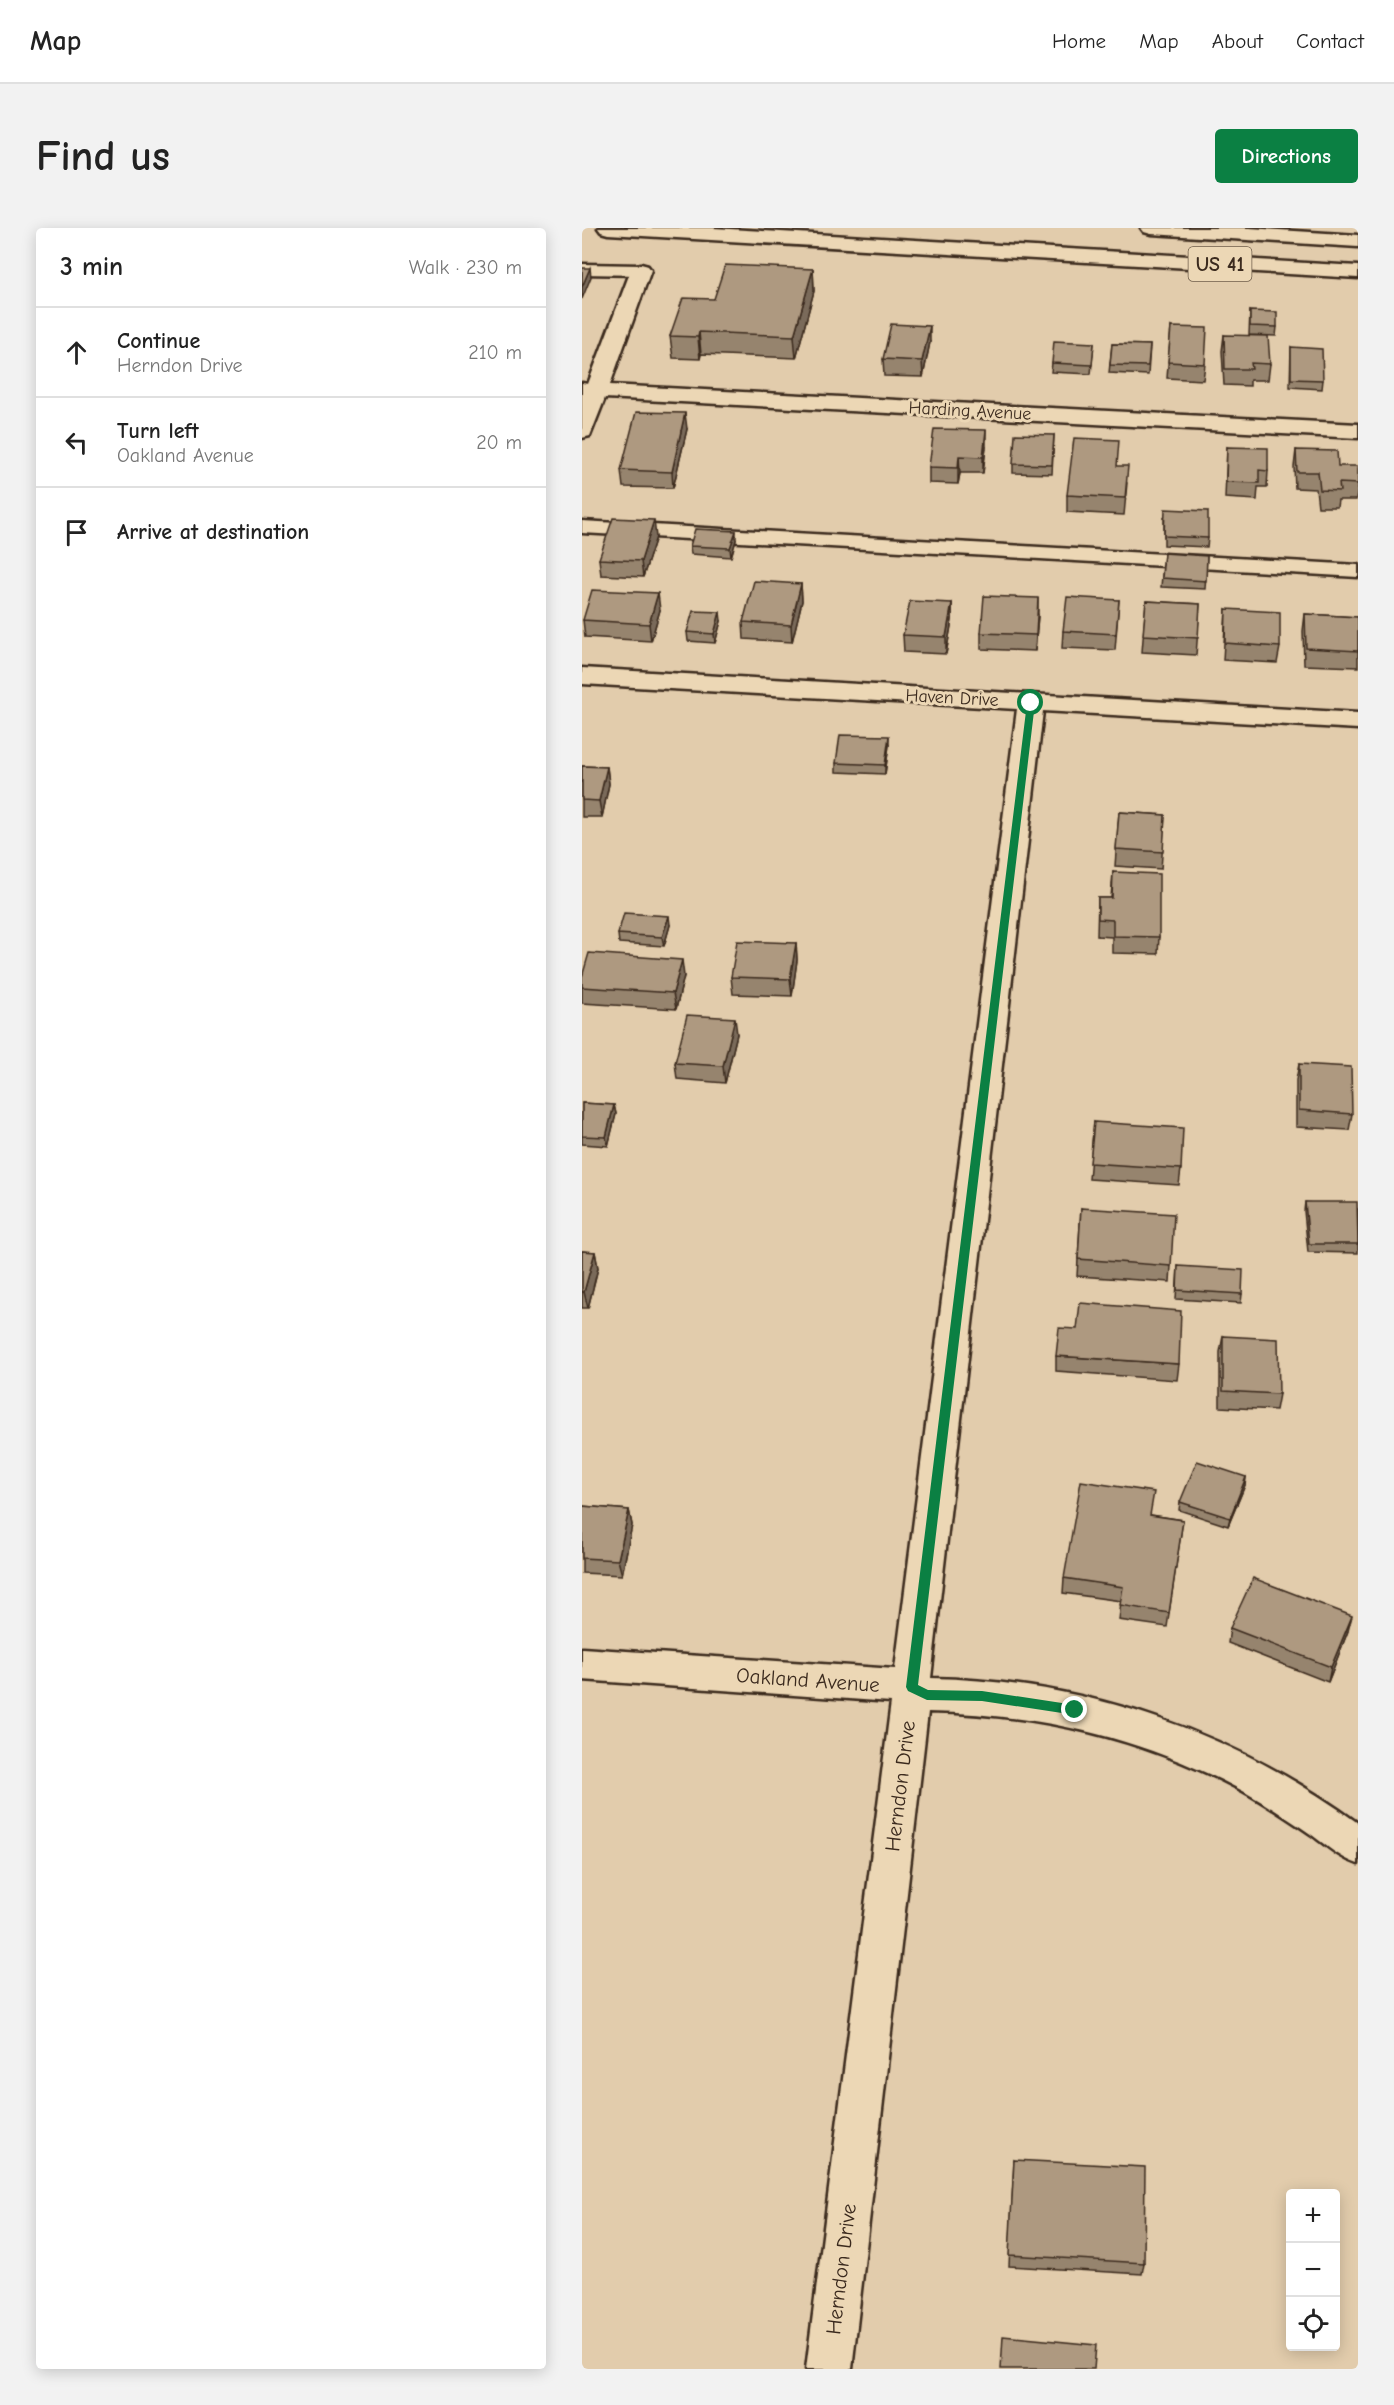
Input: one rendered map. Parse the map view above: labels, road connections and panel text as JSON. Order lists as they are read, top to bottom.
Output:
{
  "streets": {
    "main road": [
      "US 41",
      "Harding Avenue",
      "Haven Drive",
      "Oakland Avenue",
      "Herndon Drive"
    ]
  },
  "crossings": [
    ["Haven Drive", "Herndon Drive"],
    ["Oakland Avenue", "Herndon Drive"]
  ],
  "page": {
    "header": "Map",
    "nav": [
      "Home",
      "Map",
      "About",
      "Contact"
    ],
    "buttons": "Directions",
    "title": "Find us",
    "heading": ["3 min", "Walk · 230 m"],
    "list": [
      ["Continue", "Herndon Drive", "210 m"],
      ["Turn left", "Oakland Avenue", "20 m"],
      "Arrive at destination"
    ],
    "map_buttons": ["+", "−"]
  }
}
